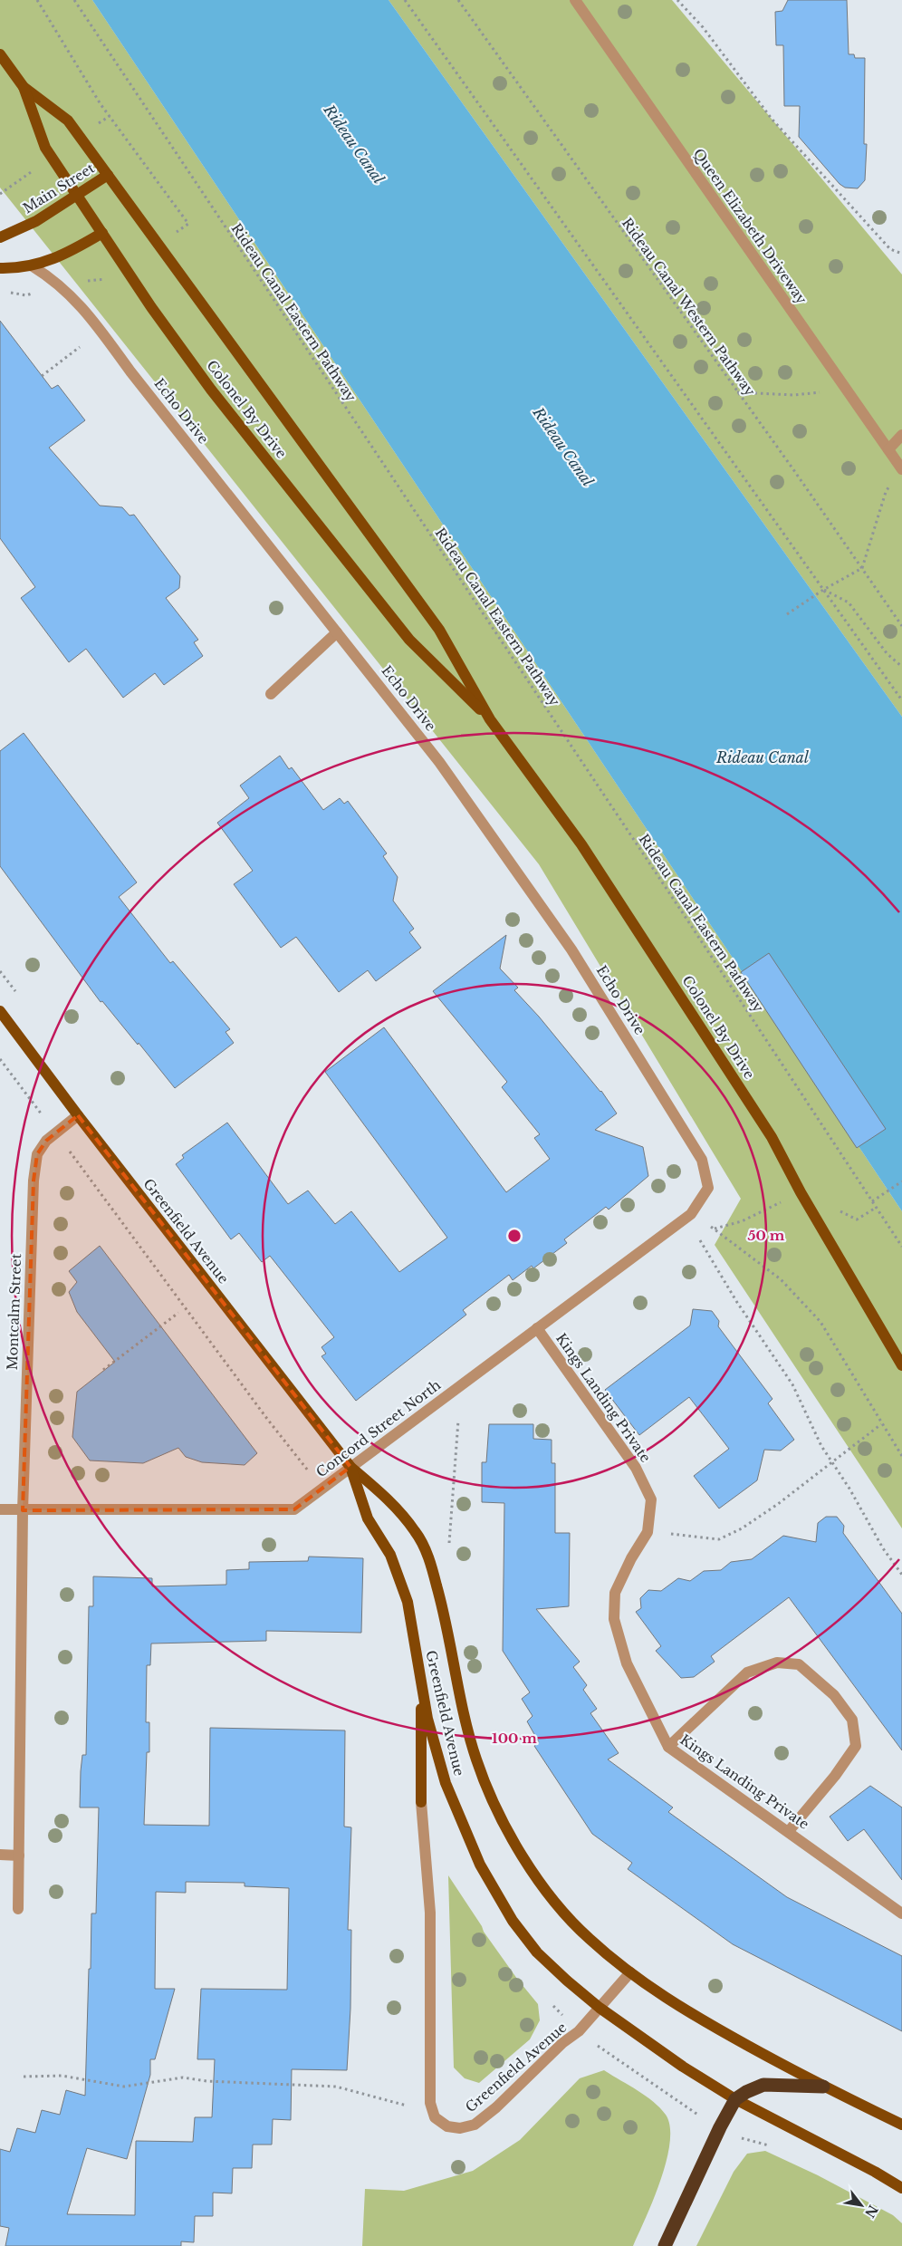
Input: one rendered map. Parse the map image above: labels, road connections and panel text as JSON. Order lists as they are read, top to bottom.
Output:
{
  "streets": {
    "main road": ["Main Street", "Colonel By Drive", "Greenfield Avenue"],
    "street": [
      "Queen Elizabeth Driveway",
      "Echo Drive",
      "Montcalm Street",
      "Kings Landing Private",
      "Concord Street North"
    ],
    "path": ["Rideau Canal Western Pathway", "Rideau Canal Eastern Pathway"]
  },
  "crossings": [
    ["Main Street", "Colonel By Drive"],
    ["Echo Drive", "Concord Street North"],
    ["Greenfield Avenue", "Montcalm Street"],
    ["Greenfield Avenue", "Concord Street North"],
    ["Montcalm Street", "Concord Street North"],
    ["Kings Landing Private", "Concord Street North"]
  ],
  "water": ["Rideau Canal"],
  "north": "bottom right",
  "rings": ["50 m", "100 m"]
}
